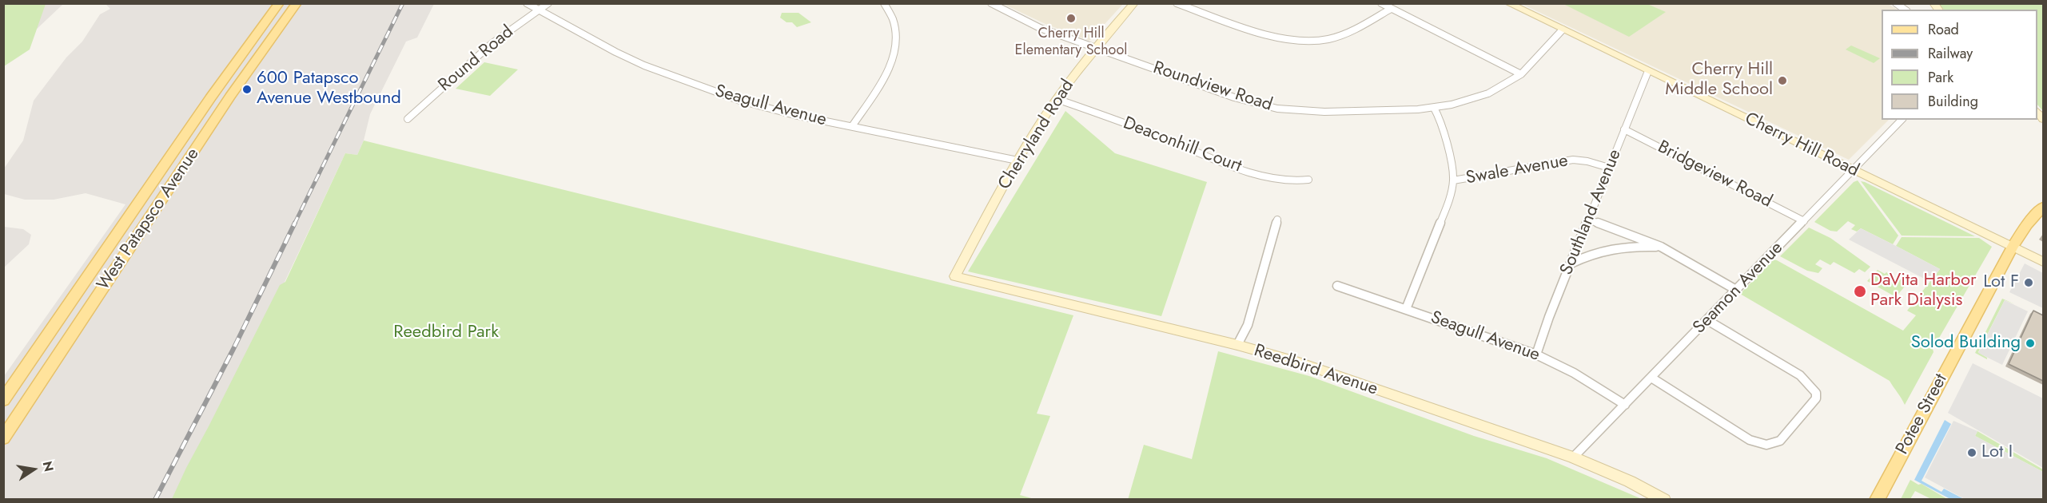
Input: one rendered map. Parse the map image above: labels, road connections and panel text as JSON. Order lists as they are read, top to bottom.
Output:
{
  "streets": {
    "main road": ["West Patapsco Avenue", "Potee Street"],
    "street": [
      "Round Road",
      "Roundview Road",
      "Seagull Avenue",
      "Cherryland Road",
      "Deaconhill Court",
      "Cherry Hill Road",
      "Swale Avenue",
      "Bridgeview Road",
      "Southland Avenue",
      "Seamon Avenue",
      "Reedbird Avenue"
    ]
  },
  "crossings": [
    ["Round Road", "Seagull Avenue"],
    ["Roundview Road", "Cherryland Road"],
    ["Roundview Road", "Cherry Hill Road"],
    ["Seagull Avenue", "Cherryland Road"],
    ["Seagull Avenue", "Southland Avenue"],
    ["Seagull Avenue", "Seamon Avenue"],
    ["Cherryland Road", "Deaconhill Court"],
    ["Cherryland Road", "Reedbird Avenue"],
    ["Cherry Hill Road", "Southland Avenue"],
    ["Cherry Hill Road", "Seamon Avenue"],
    ["Cherry Hill Road", "Potee Street"],
    ["Swale Avenue", "Southland Avenue"],
    ["Bridgeview Road", "Southland Avenue"],
    ["Bridgeview Road", "Seamon Avenue"],
    ["Seamon Avenue", "Reedbird Avenue"]
  ],
  "parks": ["Reedbird Park"],
  "places": [
    "Cherry Hill Elementary School",
    "Cherry Hill Middle School",
    "600 Patapsco Avenue Westbound",
    "Lot F",
    "DaVita Harbor Park Dialysis",
    "Solod Building",
    "Lot I"
  ],
  "legend": [
    "Road",
    "Railway",
    "Park",
    "Building"
  ],
  "north": "right"
}
